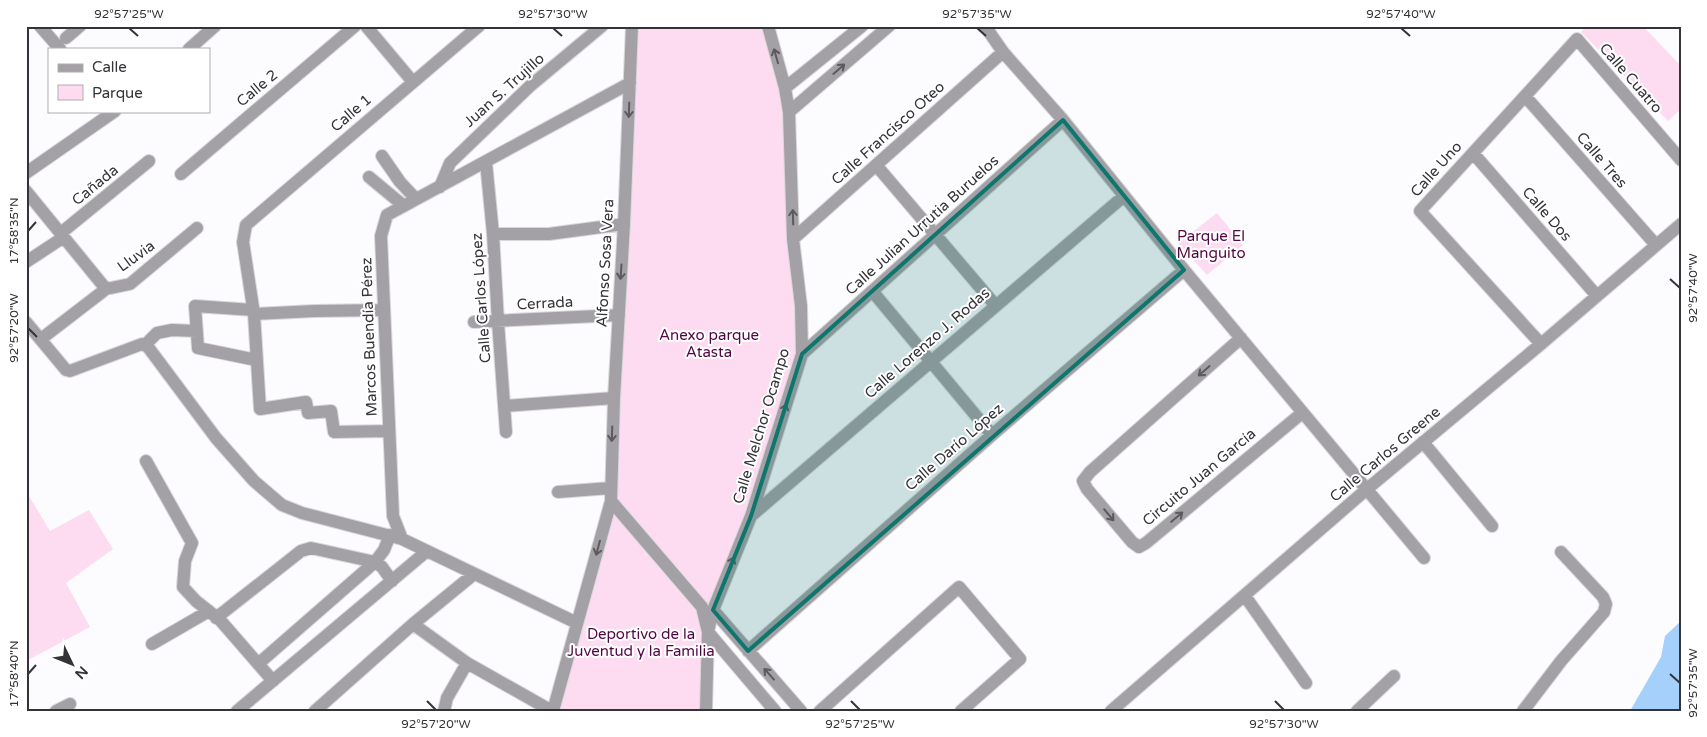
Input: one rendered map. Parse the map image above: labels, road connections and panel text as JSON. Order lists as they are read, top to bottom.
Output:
{
  "streets": {
    "street": [
      "Calle Cuatro",
      "Calle 2",
      "Juan S. Trujillo",
      "Calle 1",
      "Calle Francisco Oteo",
      "Calle Tres",
      "Calle Uno",
      "Cañada",
      "Calle Dos",
      "Calle Julian Urrutia Buruelos",
      "Lluvia",
      "Alfonso Sosa Vera",
      "Calle Carlos López",
      "Cerrada",
      "Marcos Buendía Pérez",
      "Calle Lorenzo J. Rodas",
      "Calle Melchor Ocampo",
      "Calle Darío López",
      "Calle Carlos Greene",
      "Circuito Juan García"
    ]
  },
  "crossings": [
    ["Calle Cuatro", "Calle Uno"],
    ["Juan S. Trujillo", "Marcos Buendía Pérez"],
    ["Calle Francisco Oteo", "Calle Melchor Ocampo"],
    ["Calle Tres", "Calle Uno"],
    ["Calle Tres", "Calle Carlos Greene"],
    ["Calle Uno", "Calle Dos"],
    ["Calle Uno", "Calle Carlos Greene"],
    ["Calle Dos", "Calle Carlos Greene"],
    ["Calle Julian Urrutia Buruelos", "Calle Melchor Ocampo"],
    ["Alfonso Sosa Vera", "Cerrada"],
    ["Alfonso Sosa Vera", "Marcos Buendía Pérez"],
    ["Calle Carlos López", "Cerrada"],
    ["Calle Carlos López", "Marcos Buendía Pérez"],
    ["Calle Lorenzo J. Rodas", "Calle Melchor Ocampo"]
  ],
  "one_way": ["Alfonso Sosa Vera", "Calle Melchor Ocampo"],
  "parks": ["Parque El Manguito", "Anexo parque Atasta", "Deportivo de la Juventud y la Familia"],
  "legend": ["Calle", "Parque"],
  "north": "bottom right",
  "coordinates": [
    "92°57'25\"W",
    "92°57'30\"W",
    "92°57'35\"W",
    "92°57'40\"W",
    "17°58'35\"N",
    "92°57'20\"W",
    "17°58'40\"N"
  ]
}
